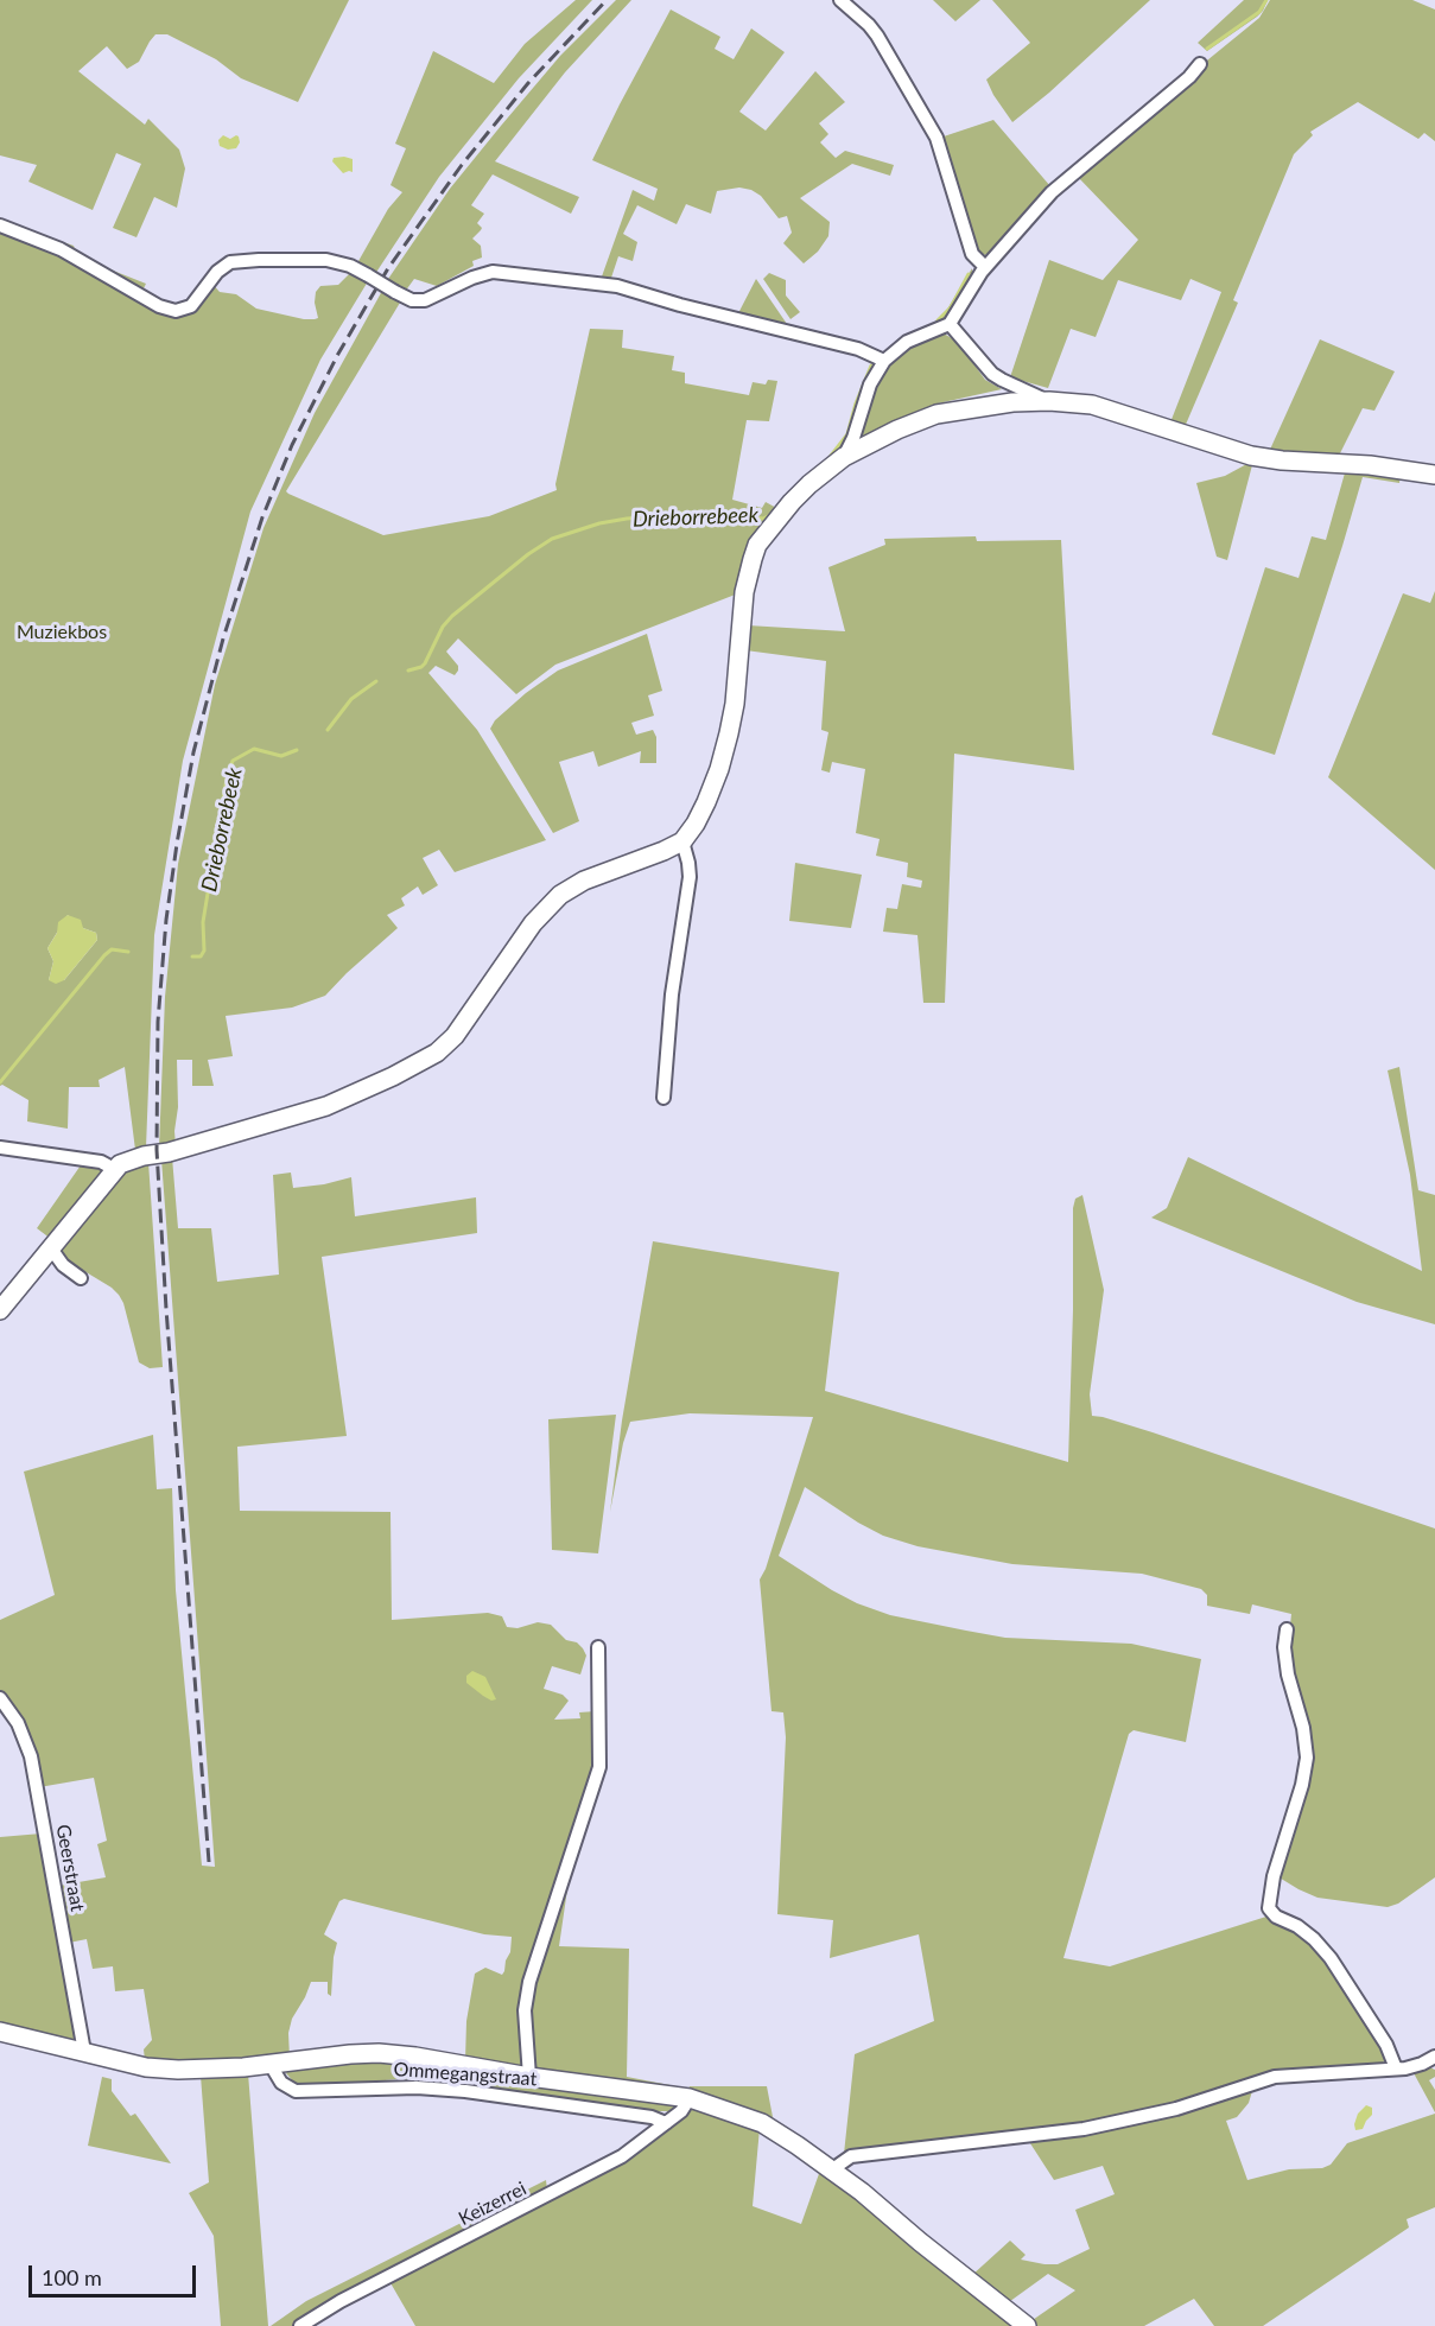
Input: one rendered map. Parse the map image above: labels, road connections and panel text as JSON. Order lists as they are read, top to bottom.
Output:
{
  "streets": {
    "street": ["Geerstraat", "Ommegangstraat", "Keizerrei"]
  },
  "crossings": [
    ["Ommegangstraat", "Keizerrei"]
  ],
  "water": ["Drieborrebeek"],
  "parks": ["Muziekbos"],
  "scale_bar": "100 m"
}
